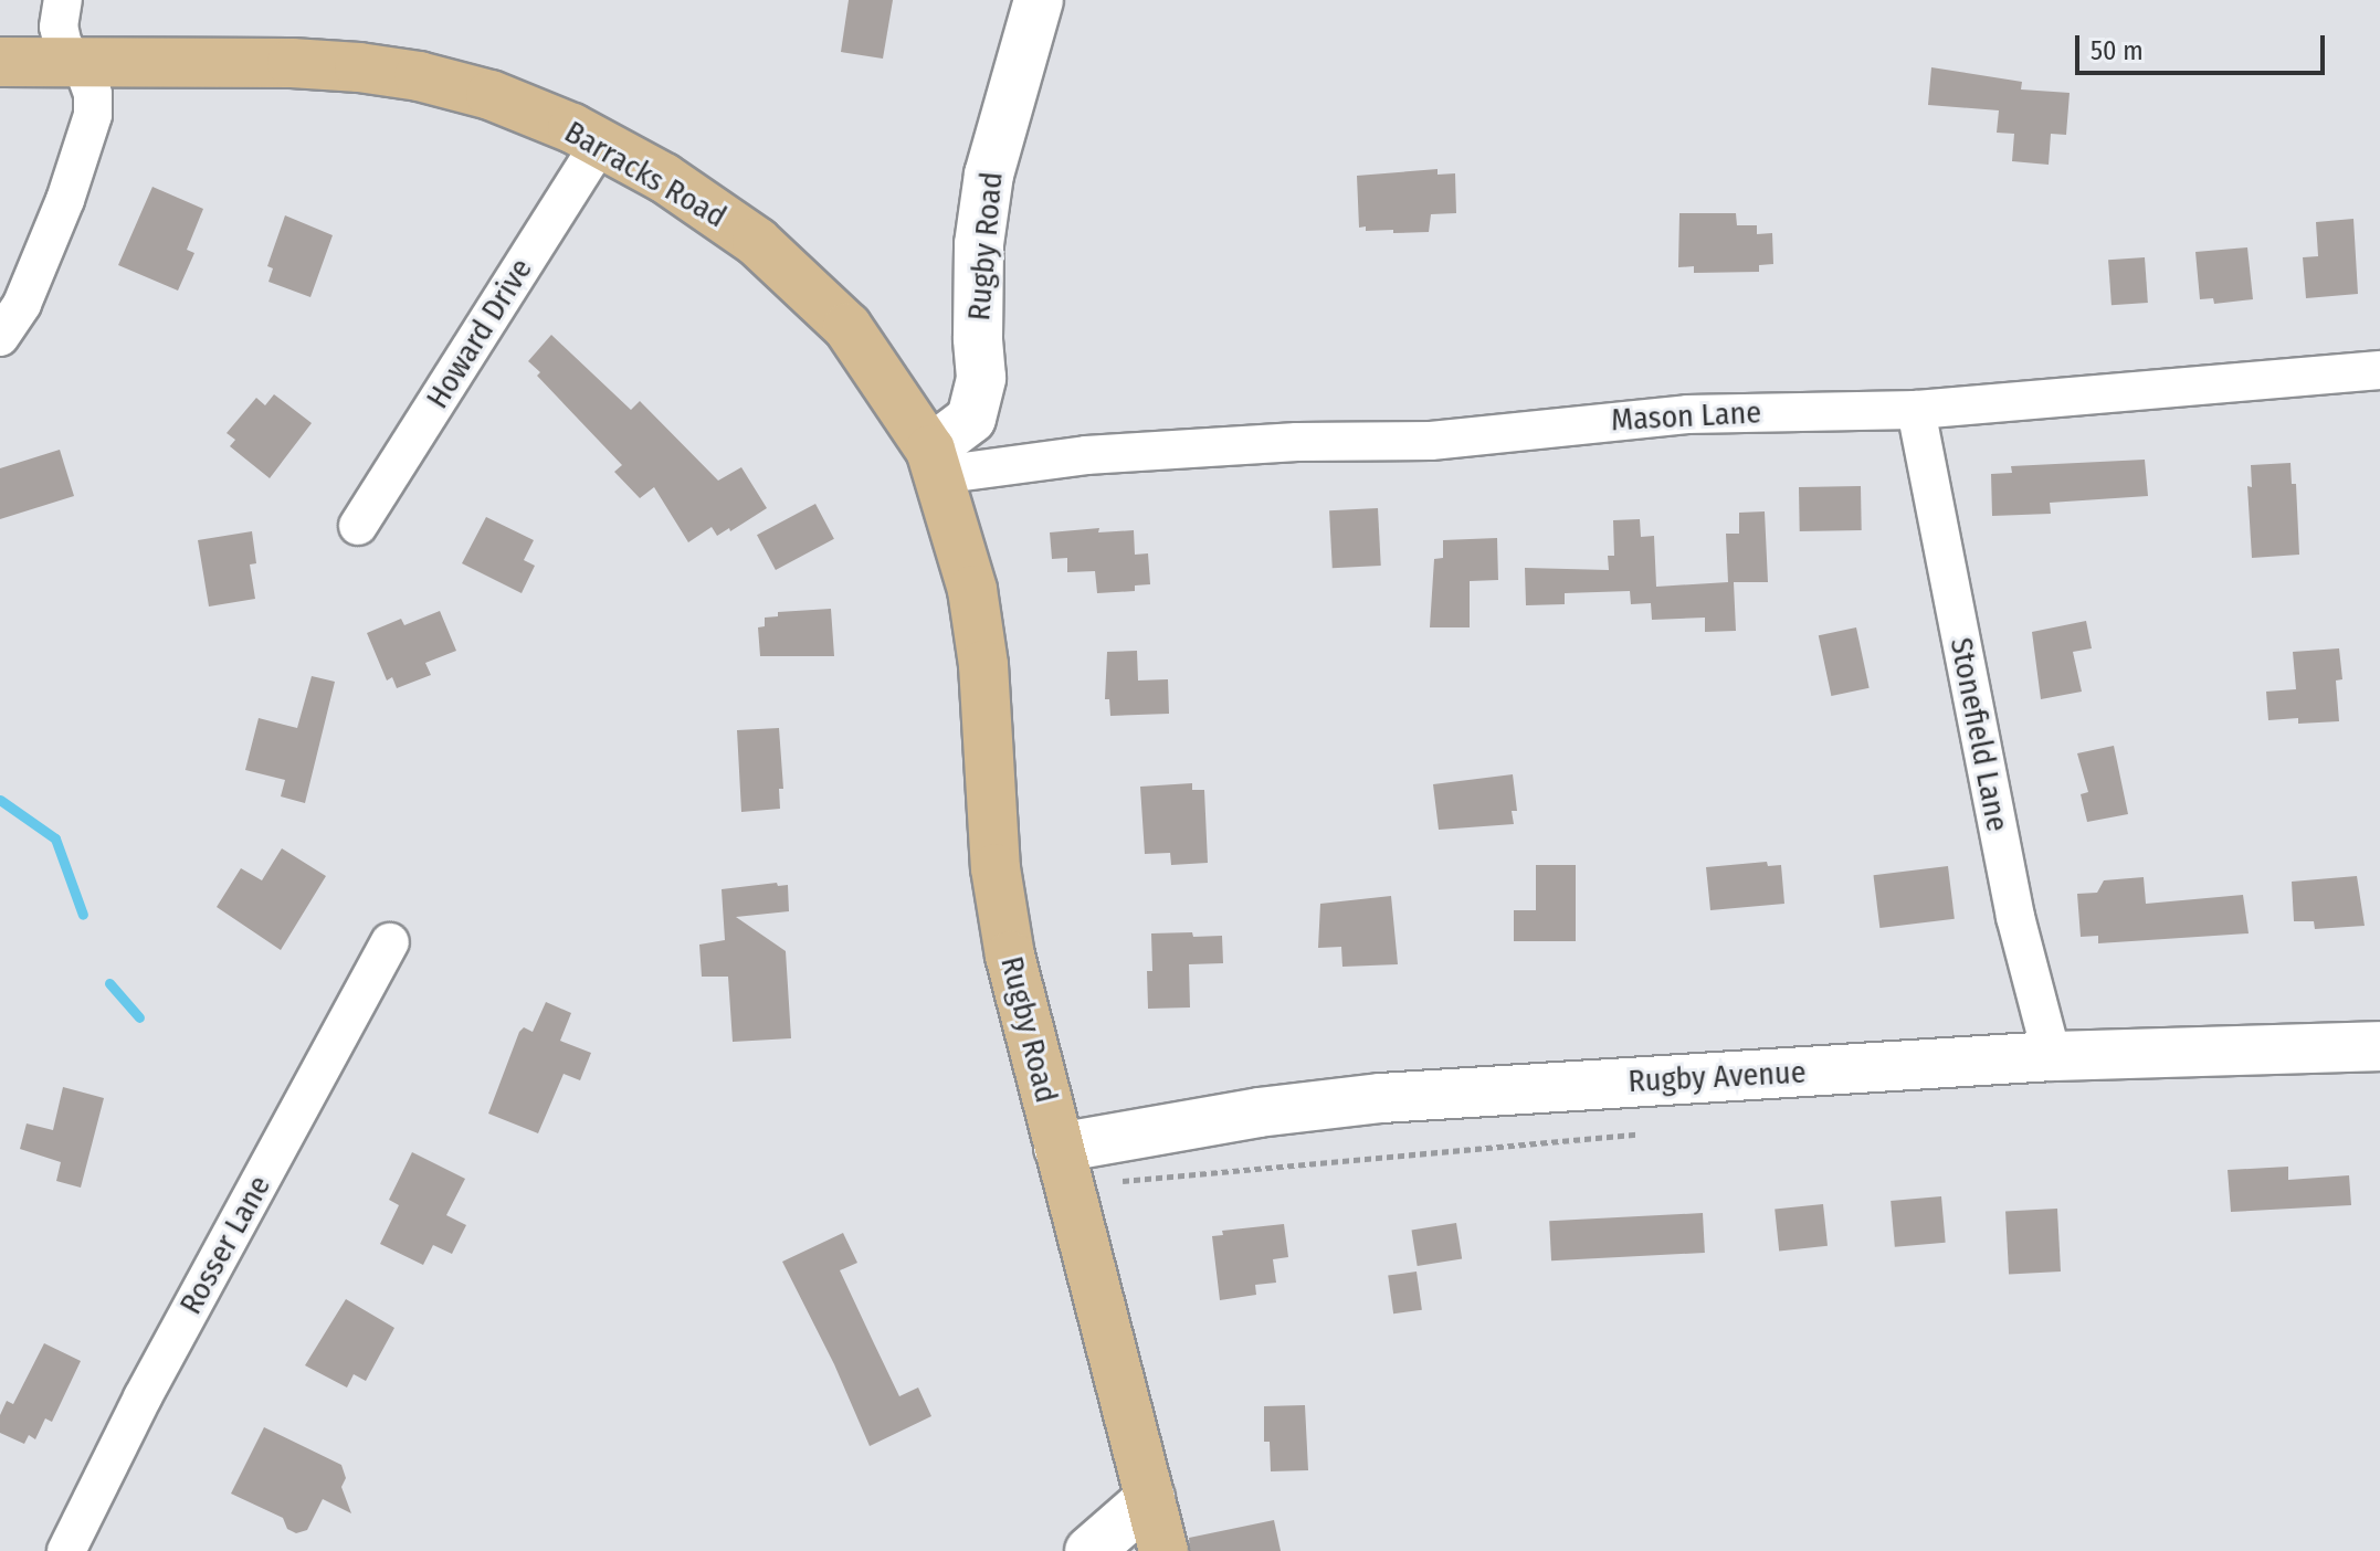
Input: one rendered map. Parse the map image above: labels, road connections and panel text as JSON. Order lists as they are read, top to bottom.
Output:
{
  "streets": {
    "main road": ["Barracks Road", "Rugby Road"],
    "street": [
      "Howard Drive",
      "Mason Lane",
      "Stonefield Lane",
      "Rugby Avenue",
      "Rosser Lane"
    ]
  },
  "crossings": [
    ["Barracks Road", "Rugby Road"],
    ["Barracks Road", "Howard Drive"],
    ["Barracks Road", "Mason Lane"],
    ["Rugby Road", "Mason Lane"],
    ["Rugby Road", "Rugby Avenue"],
    ["Mason Lane", "Stonefield Lane"],
    ["Stonefield Lane", "Rugby Avenue"]
  ],
  "scale_bar": "50 m"
}
